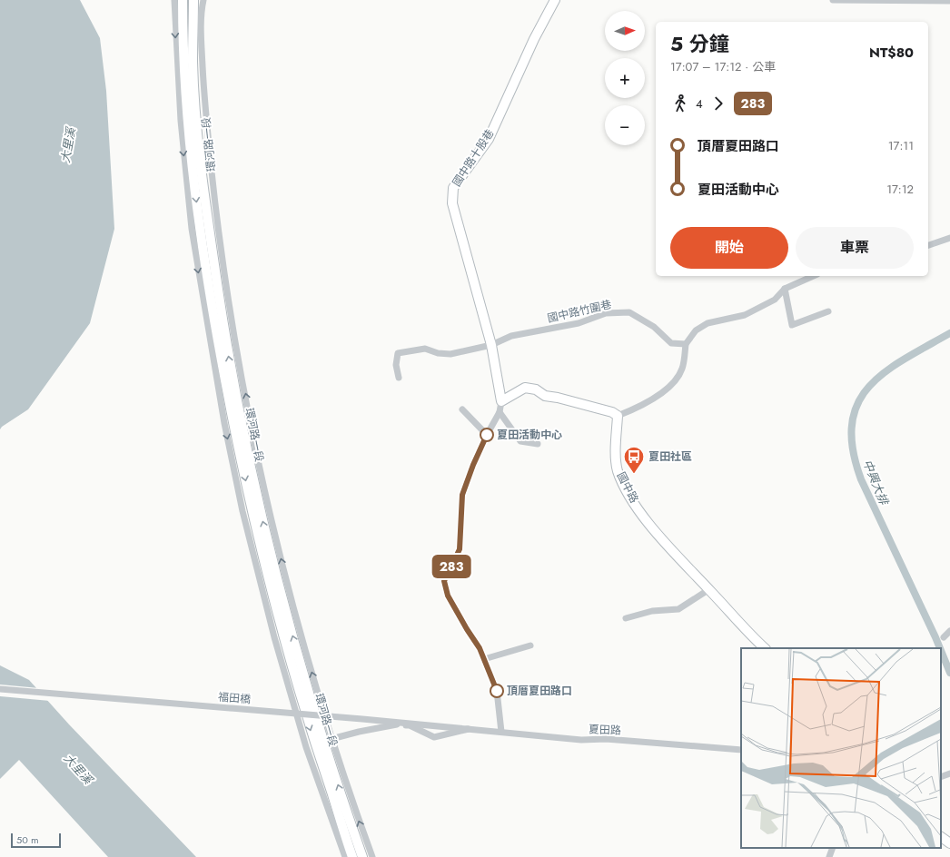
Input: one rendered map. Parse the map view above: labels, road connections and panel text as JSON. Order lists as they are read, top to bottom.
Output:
{
  "streets": {
    "street": [
      "環河路一段",
      "國中路十股巷",
      "國中路竹圍巷",
      "國中路",
      "福田橋",
      "夏田路"
    ]
  },
  "crossings": [
    ["國中路十股巷", "國中路竹圍巷"],
    ["福田橋", "夏田路"]
  ],
  "water": ["大里溪", "中興大排"],
  "places": {
    "other": ["夏田活動中心", "頂厝夏田路口"],
    "bus stop": ["夏田社區"]
  },
  "lines": ["bus line 283"],
  "scale_bar": "50 m",
  "north": "right",
  "page": {
    "on_map": "283",
    "map_buttons": ["+", "−"],
    "heading": ["5 分鐘", "17:07 – 17:12 · 公車", "NT$80"],
    "legs": ["4", "283"],
    "list": [
      {
        "name": "頂厝夏田路口",
        "value": "17:11"
      },
      {
        "name": "夏田活動中心",
        "value": "17:12"
      }
    ],
    "buttons": ["開始", "車票"],
    "scale": "50 m"
  }
}
